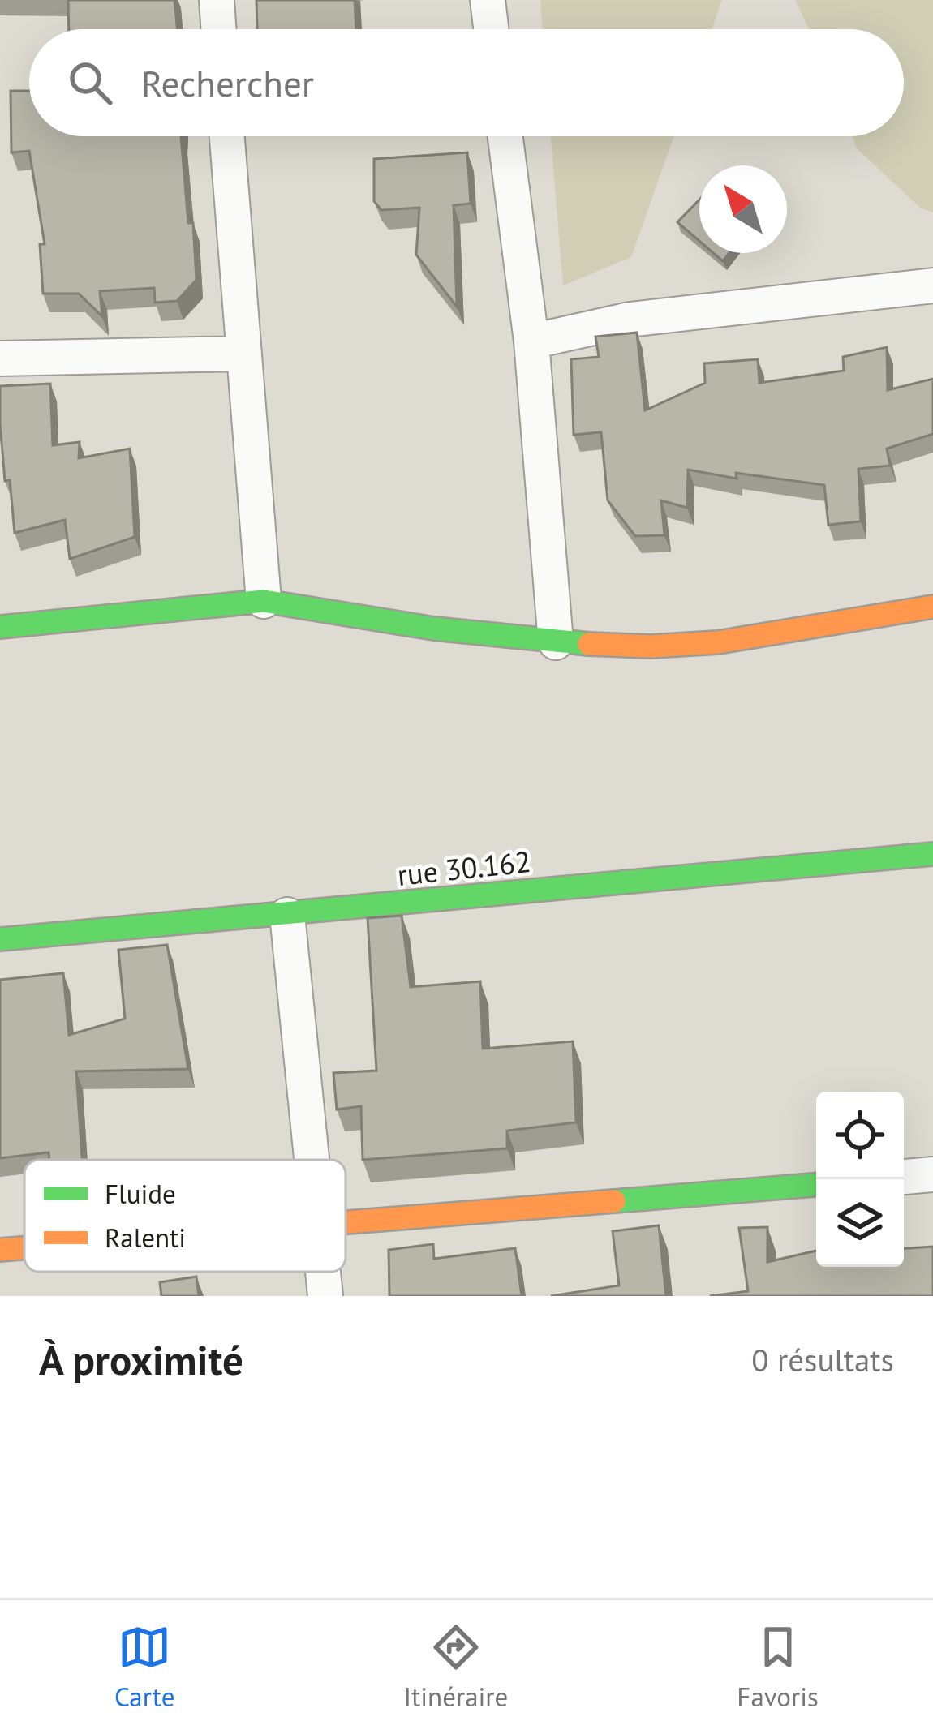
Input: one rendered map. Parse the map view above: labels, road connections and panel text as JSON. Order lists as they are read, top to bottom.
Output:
{
  "streets": {
    "street": ["rue 30.162"]
  },
  "legend": ["Fluide", "Ralenti"],
  "north": "top left",
  "page": {
    "search": "Rechercher",
    "heading": ["À proximité", "0 résultats"],
    "nav": ["Carte", "Itinéraire", "Favoris"]
  }
}
